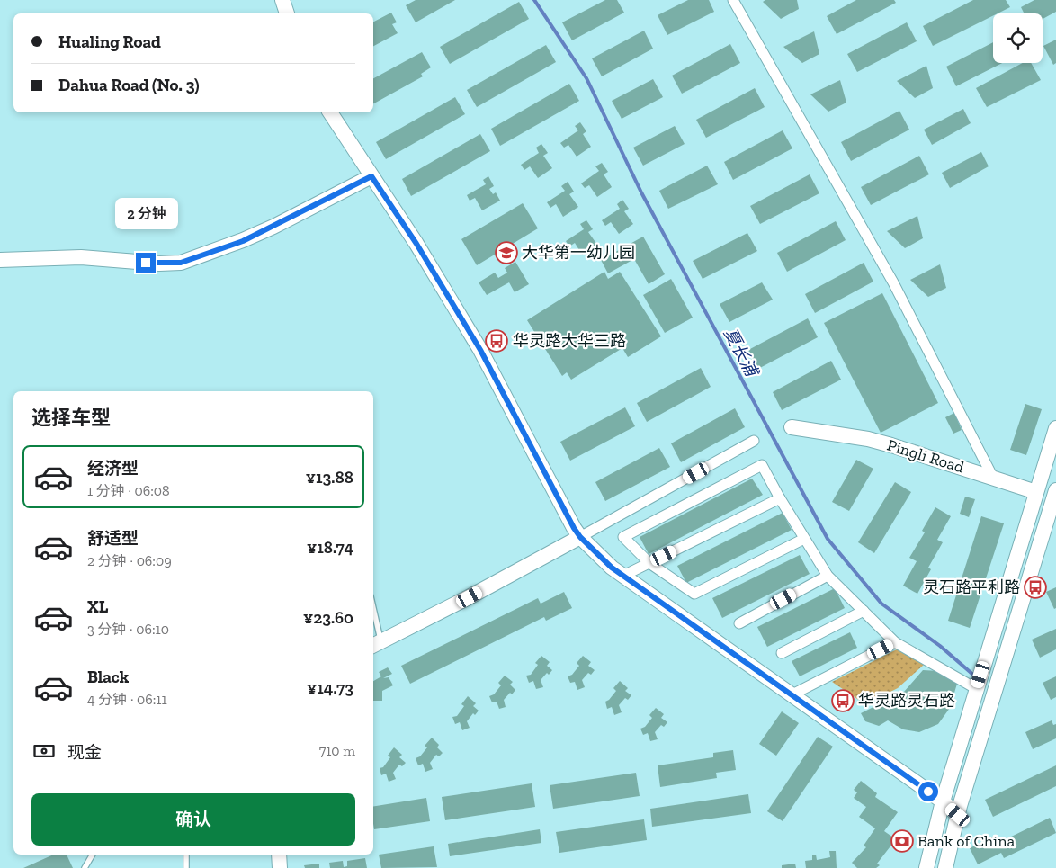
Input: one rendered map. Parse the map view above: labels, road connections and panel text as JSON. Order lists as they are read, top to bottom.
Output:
{
  "streets": {
    "main road": ["Pingli Road"]
  },
  "water": ["夏长浦"],
  "places": {
    "school or university": ["大华第一幼儿园"],
    "bus stop": ["华灵路大华三路", "灵石路平利路", "华灵路灵石路"],
    "bank": ["Bank of China"]
  },
  "page": {
    "banner": ["Hualing Road", "Dahua Road (No. 3)"],
    "bubble": "2 分钟",
    "heading": "选择车型",
    "list": [
      {
        "name": "经济型",
        "note": "1 分钟 · 06:08",
        "value": "¥13.88"
      },
      {
        "name": "舒适型",
        "note": "2 分钟 · 06:09",
        "value": "¥18.74"
      },
      {
        "name": "XL",
        "note": "3 分钟 · 06:10",
        "value": "¥23.60"
      },
      {
        "name": "Black",
        "note": "4 分钟 · 06:11",
        "value": "¥14.73"
      }
    ],
    "pay": ["现金", "710 m"],
    "buttons": "确认"
  }
}
